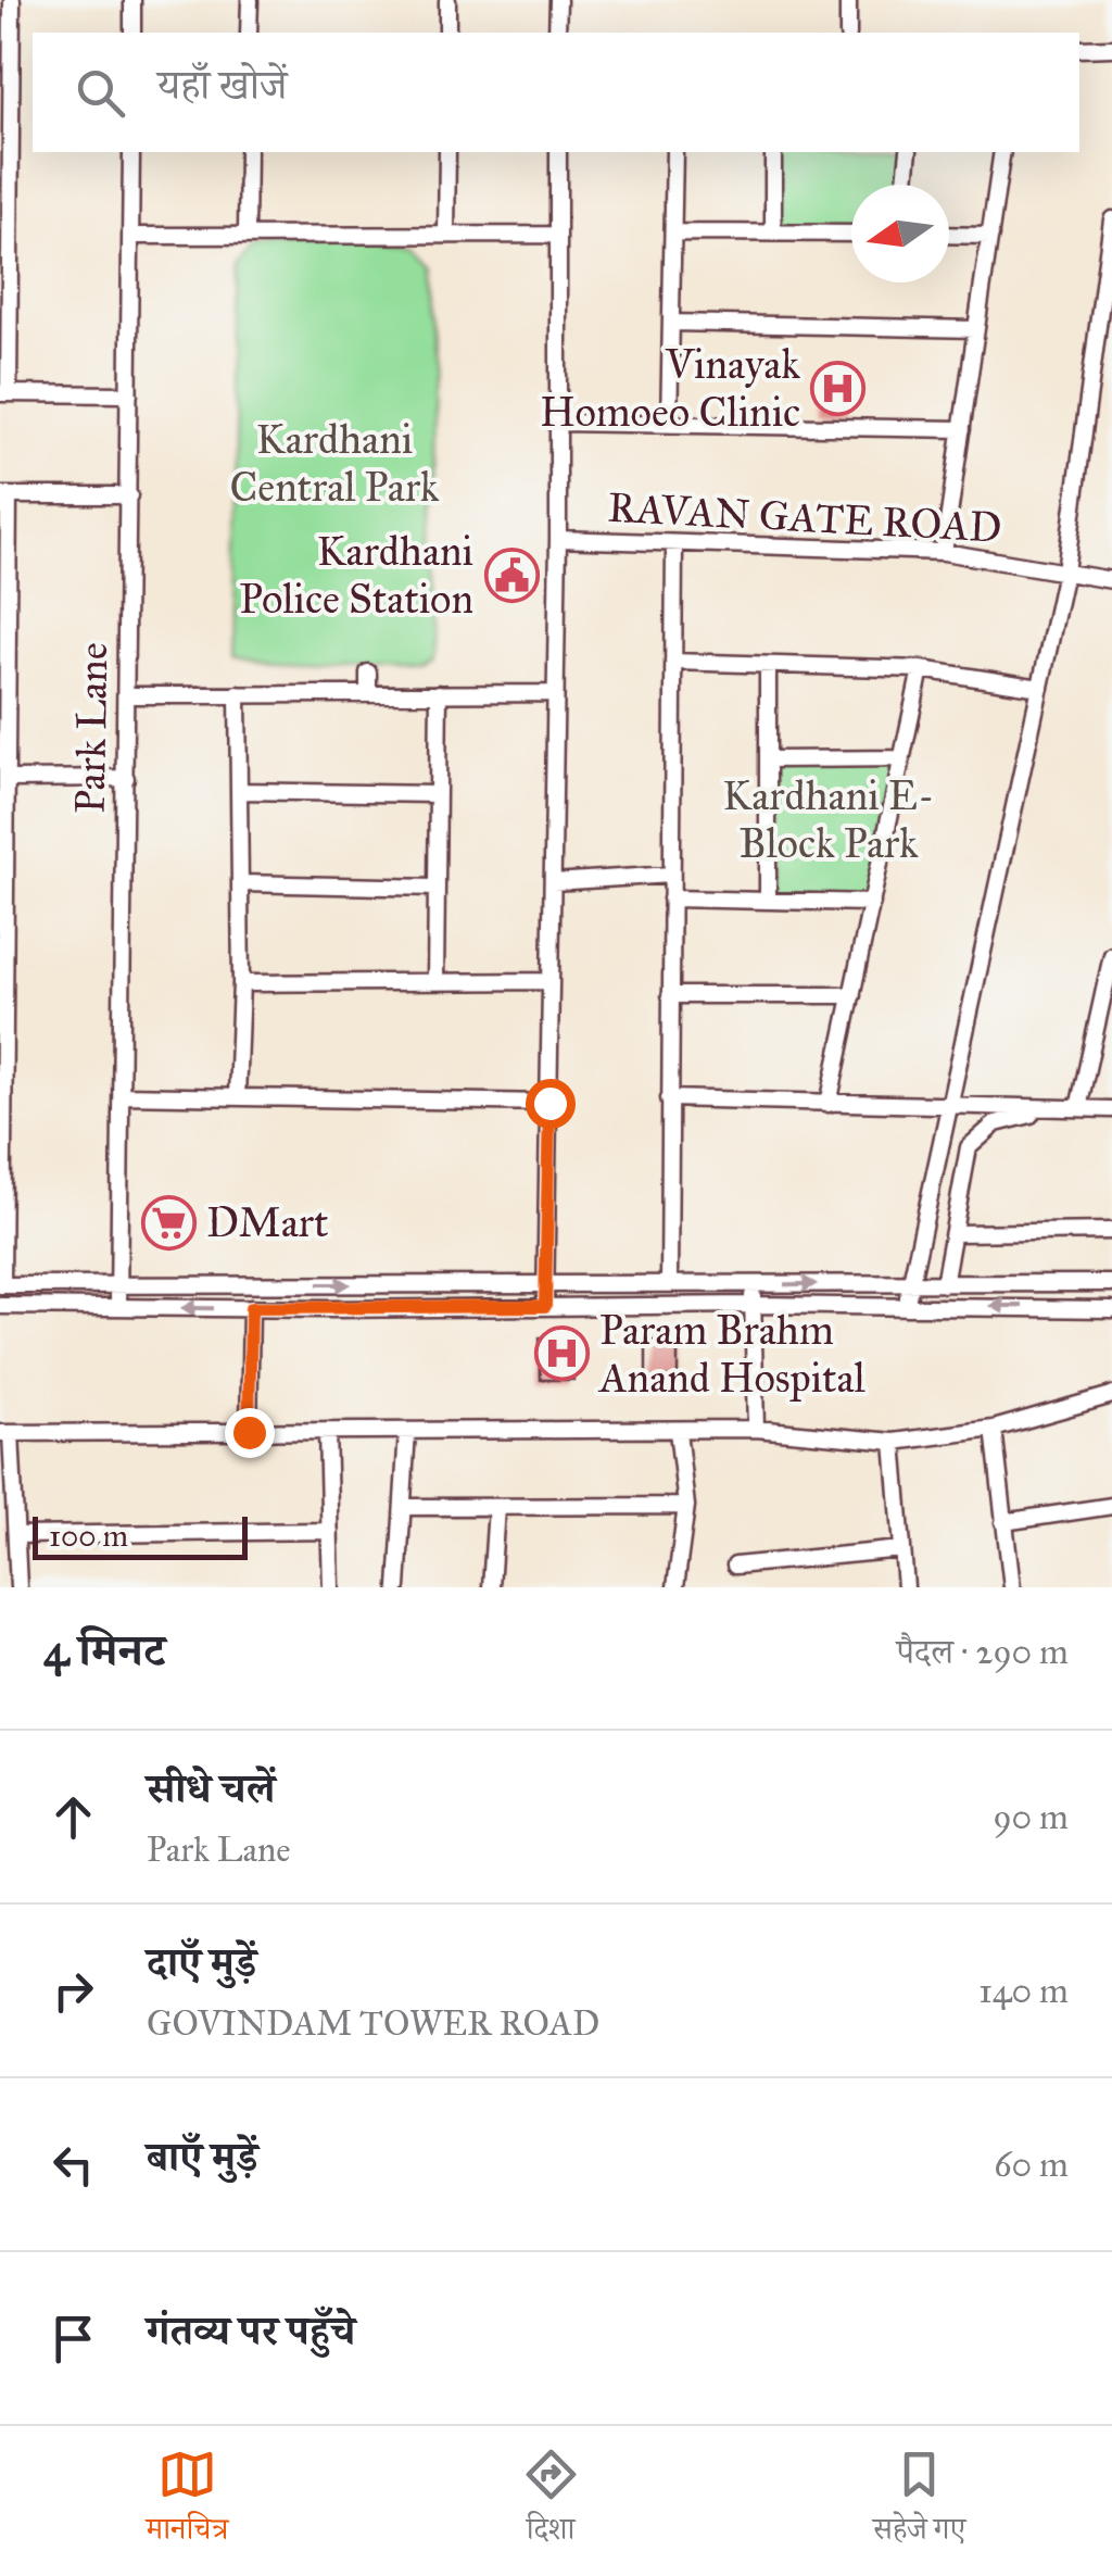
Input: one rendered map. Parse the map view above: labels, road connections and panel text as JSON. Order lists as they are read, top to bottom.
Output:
{
  "streets": {
    "street": ["RAVAN GATE ROAD", "Park Lane"]
  },
  "parks": ["Kardhani Central Park", "Kardhani E- Block Park"],
  "places": {
    "hospital": ["Vinayak Homoeo Clinic", "Param Brahm Anand Hospital"],
    "public building": ["Kardhani Police Station"],
    "supermarket": ["DMart"]
  },
  "scale_bar": "100 m",
  "north": "left",
  "page": {
    "search": "यहाँ खोजें",
    "scale": "100 m",
    "heading": ["4 मिनट", "पैदल · 290 m"],
    "list": [
      ["सीधे चलें", "Park Lane", "90 m"],
      ["दाएँ मुड़ें", "GOVINDAM TOWER ROAD", "140 m"],
      ["बाएँ मुड़ें", "60 m"],
      "गंतव्य पर पहुँचे"
    ],
    "nav": ["मानचित्र", "दिशा", "सहेजे गए"]
  }
}
